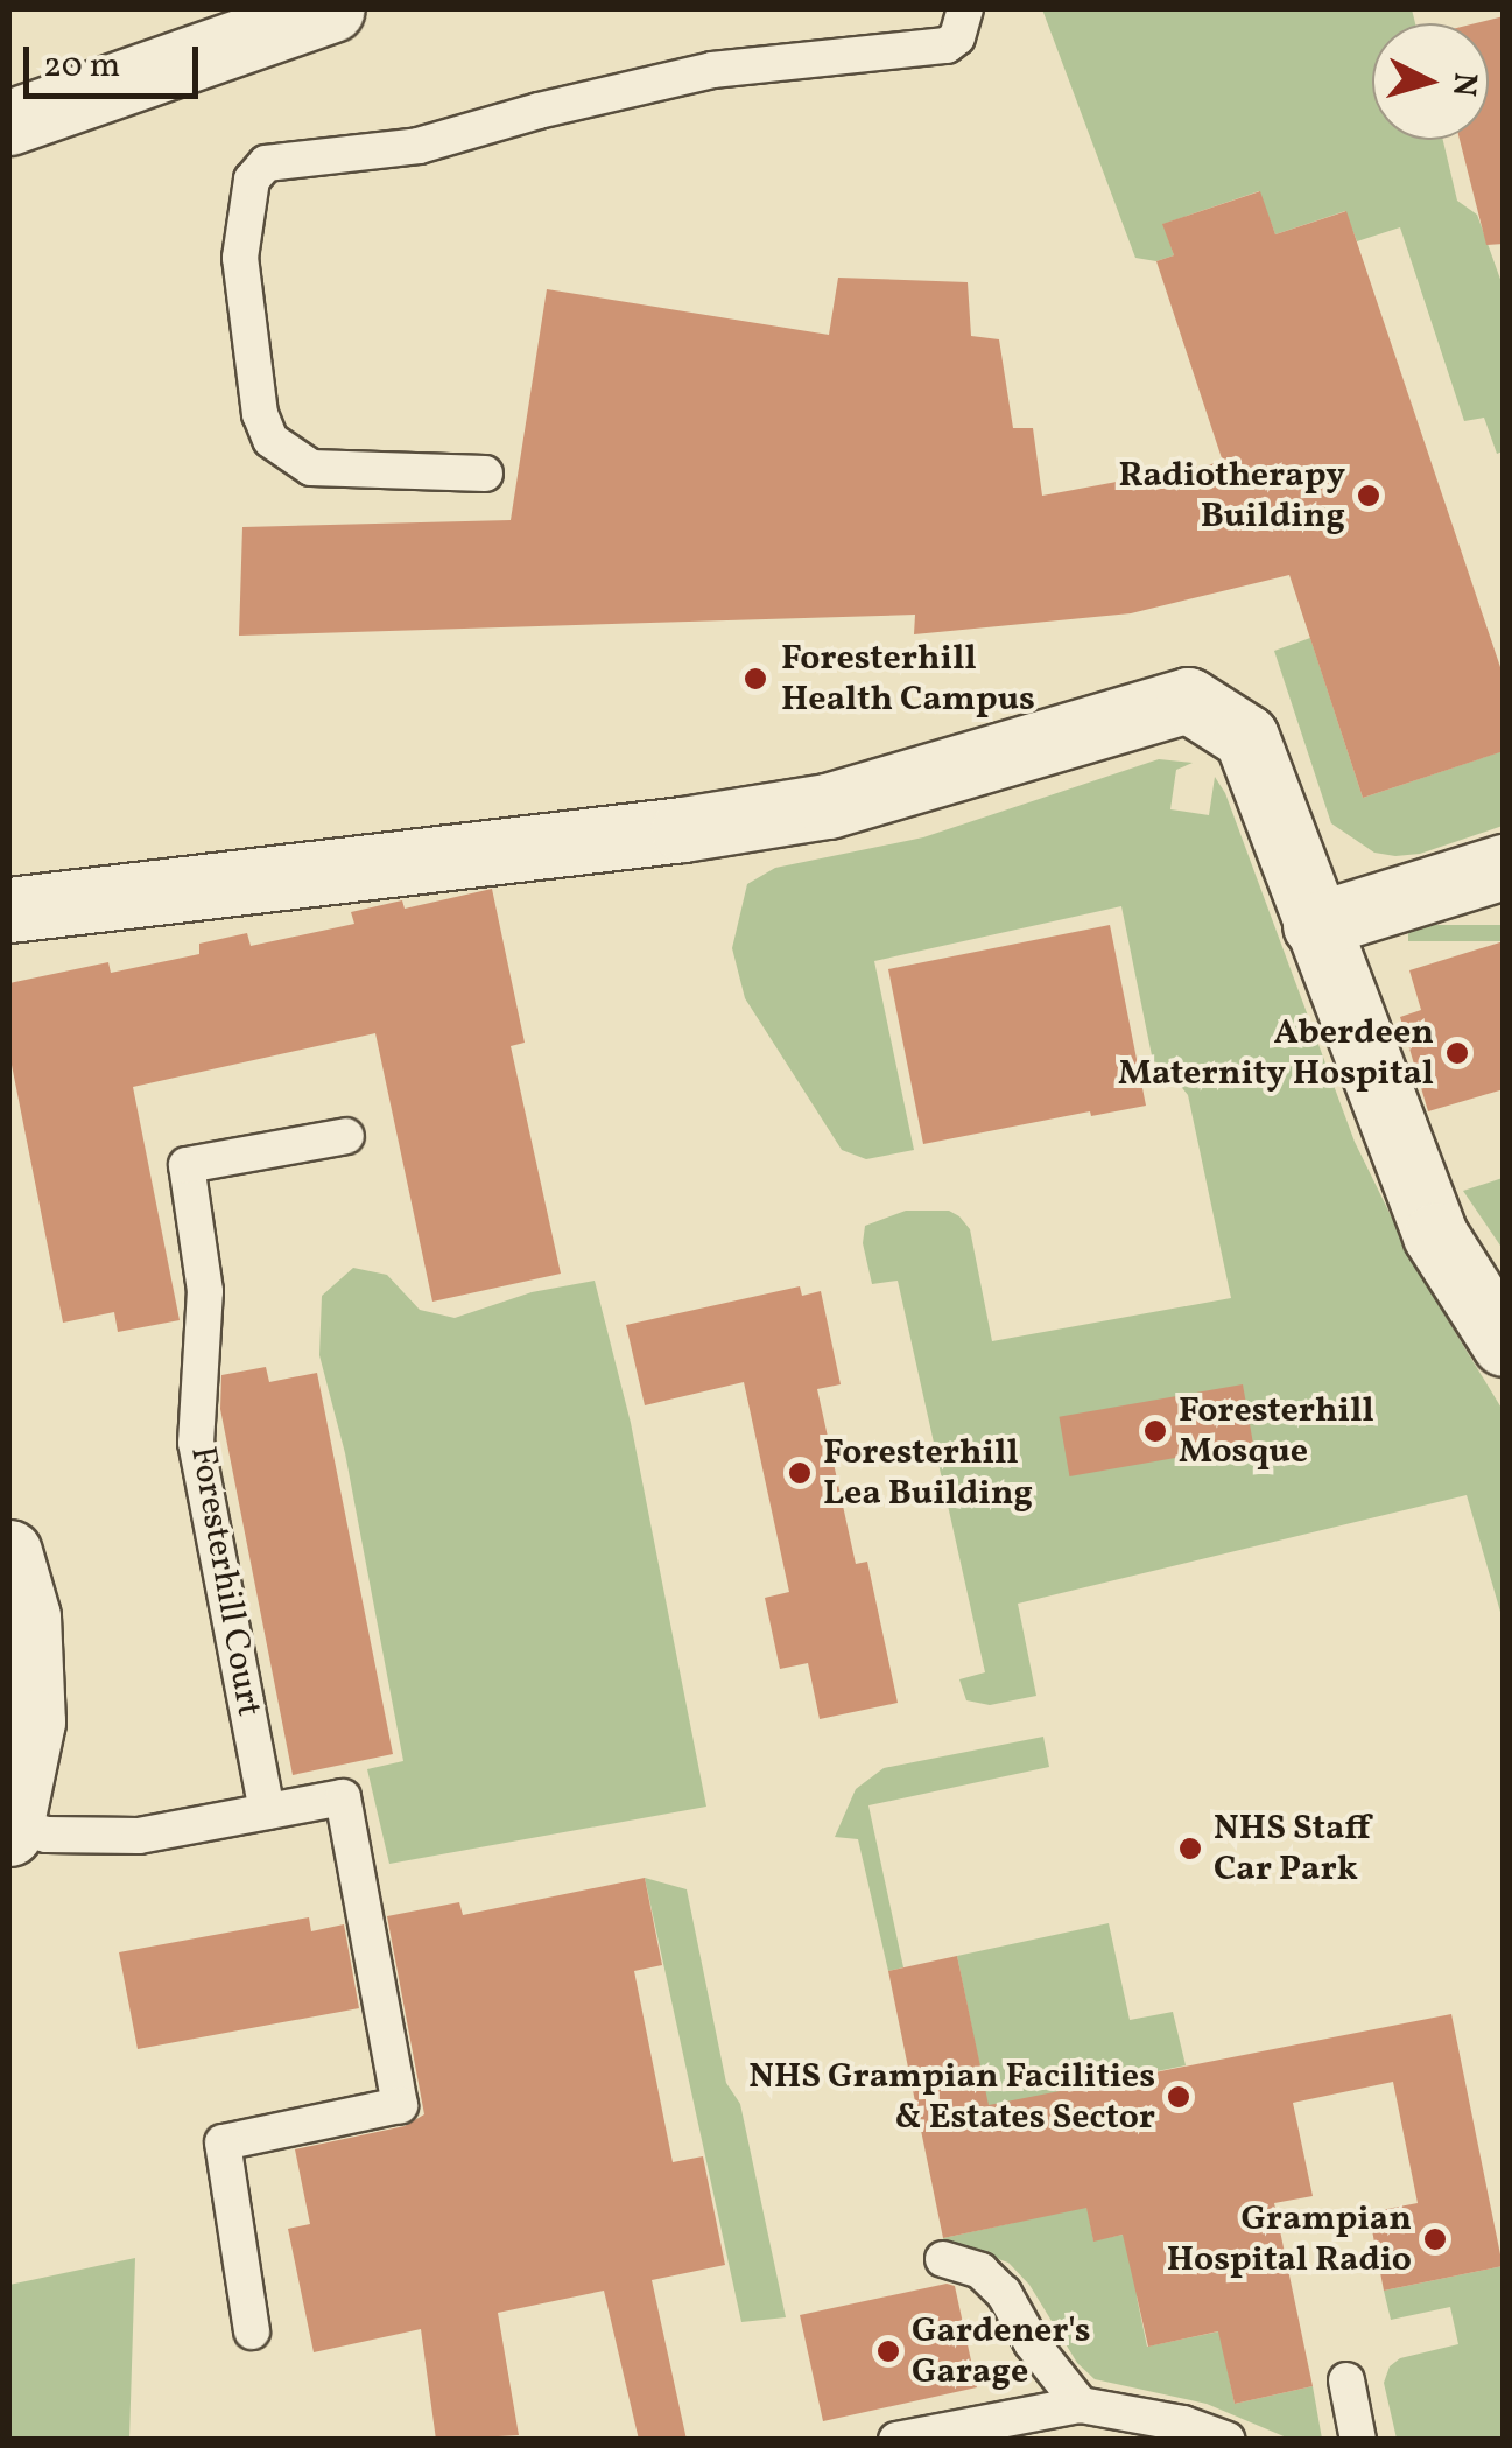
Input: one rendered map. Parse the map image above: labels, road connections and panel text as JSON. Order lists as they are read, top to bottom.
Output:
{
  "streets": {
    "lane": ["Foresterhill Court"]
  },
  "places": [
    "Radiotherapy Building",
    "Foresterhill Health Campus",
    "Aberdeen Maternity Hospital",
    "Foresterhill Mosque",
    "Foresterhill Lea Building",
    "NHS Staff Car Park",
    "NHS Grampian Facilities & Estates Sector",
    "Grampian Hospital Radio",
    "Gardener's Garage"
  ],
  "scale_bar": "20 m",
  "north": "right"
}
